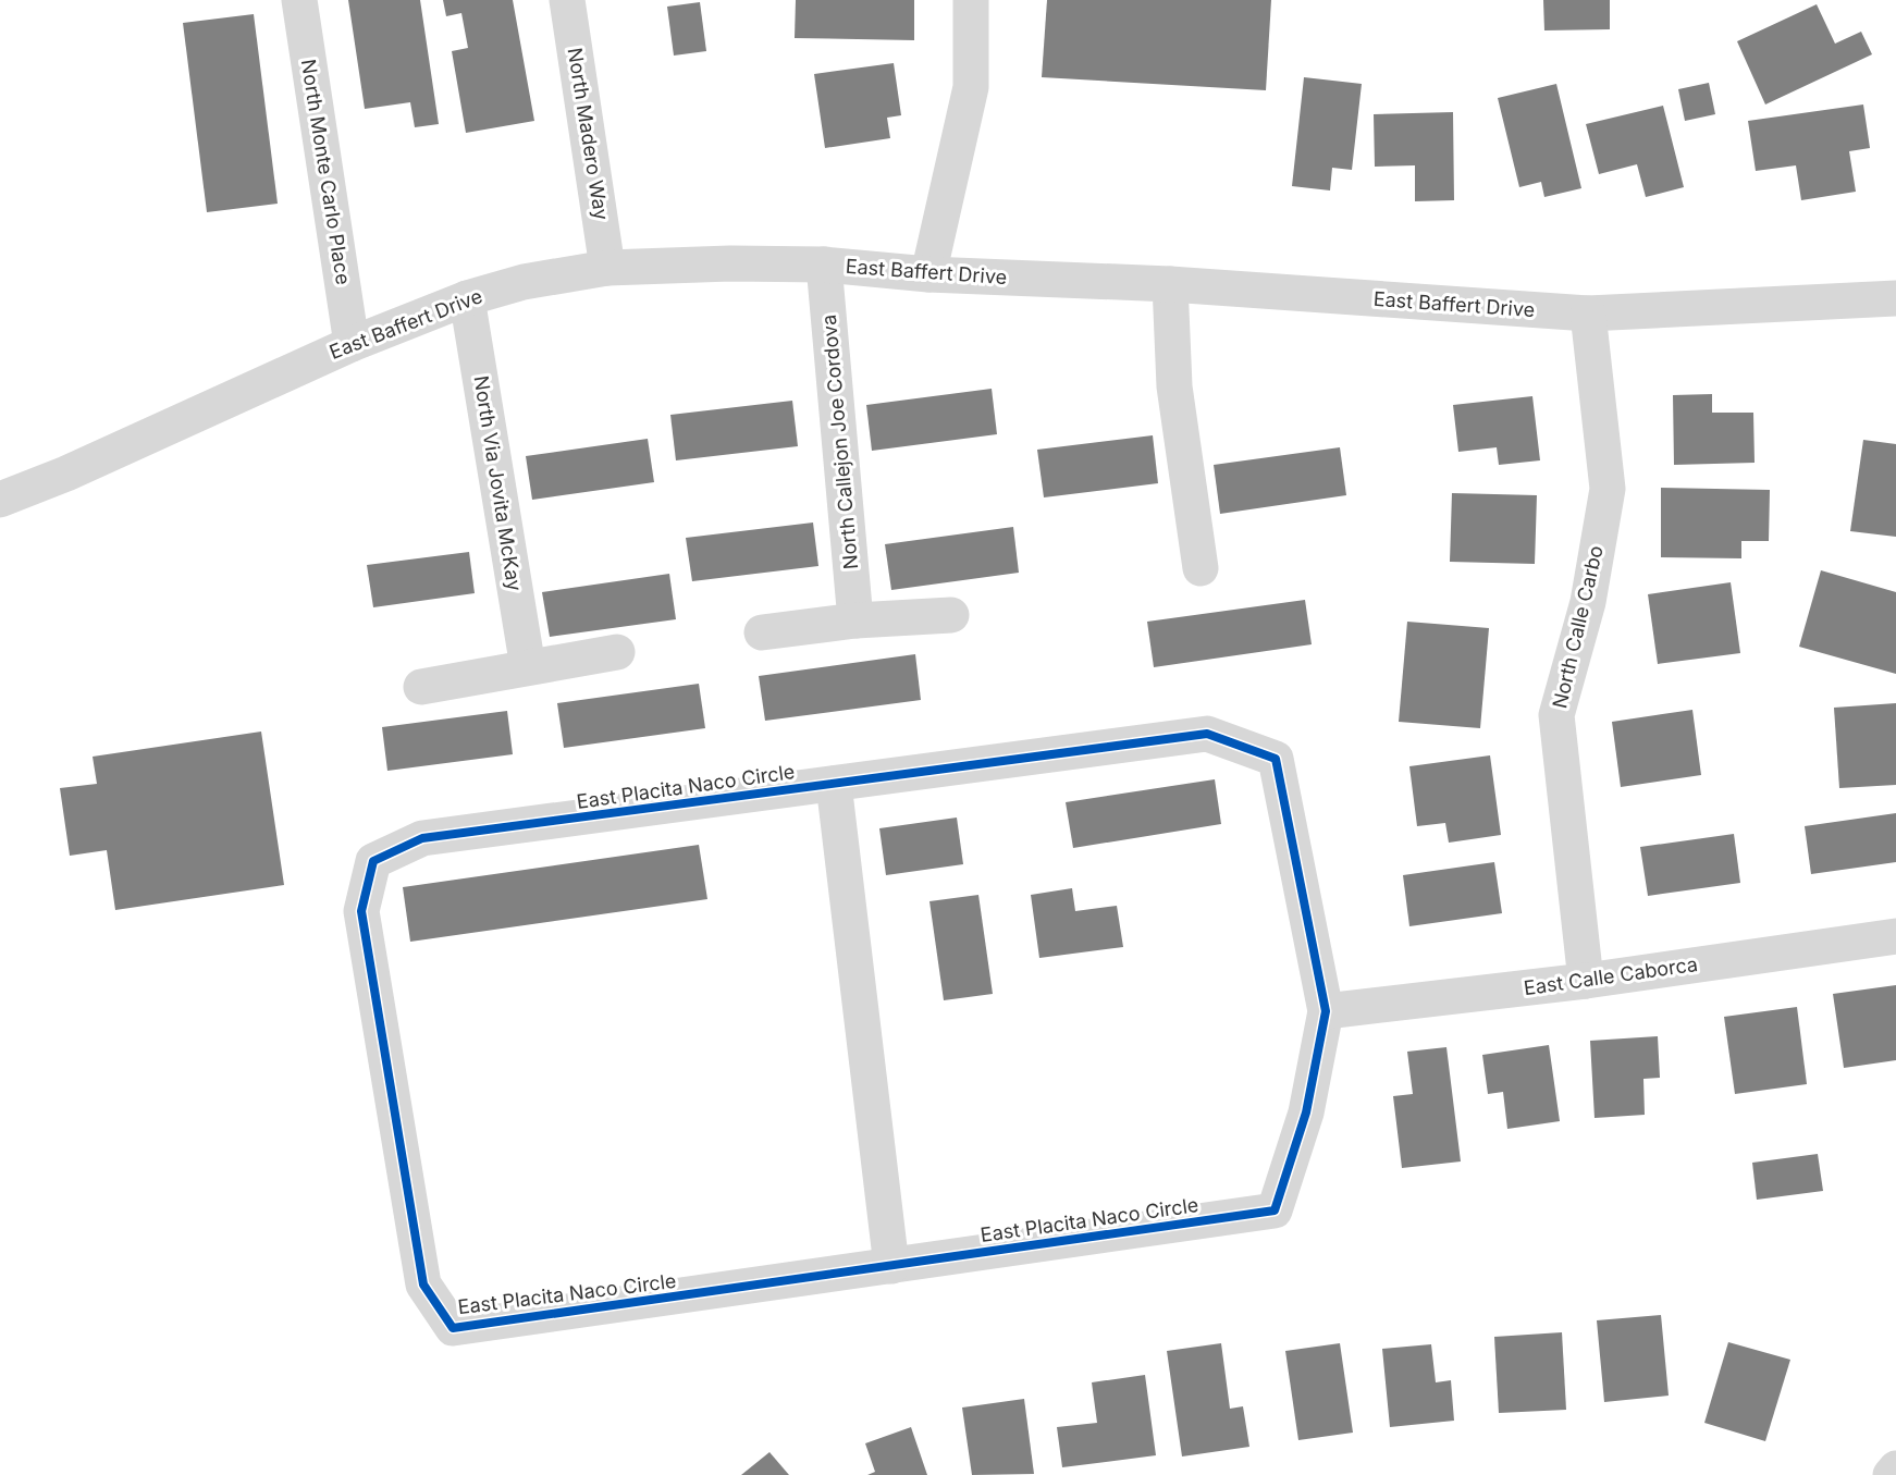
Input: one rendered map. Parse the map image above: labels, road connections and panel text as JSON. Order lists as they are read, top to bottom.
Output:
{
  "streets": {
    "street": [
      "North Madero Way",
      "North Monte Carlo Place",
      "East Baffert Drive",
      "North Callejon Joe Cordova",
      "North Via Jovita McKay",
      "North Calle Carbo",
      "East Placita Naco Circle",
      "East Calle Caborca"
    ]
  },
  "crossings": [
    ["North Madero Way", "East Baffert Drive"],
    ["North Monte Carlo Place", "East Baffert Drive"],
    ["East Baffert Drive", "North Callejon Joe Cordova"],
    ["East Baffert Drive", "North Via Jovita McKay"],
    ["East Baffert Drive", "North Calle Carbo"],
    ["North Calle Carbo", "East Calle Caborca"],
    ["East Placita Naco Circle", "East Calle Caborca"]
  ]
}
